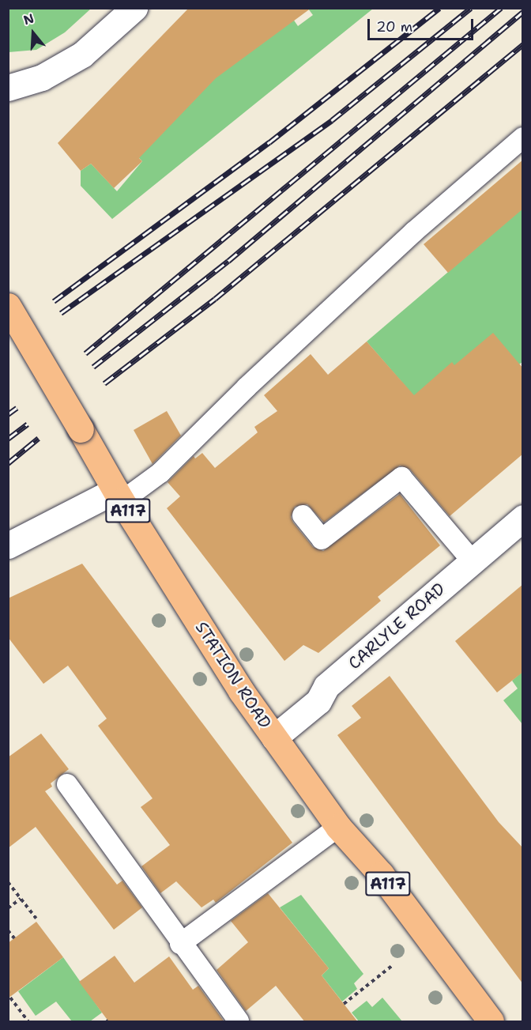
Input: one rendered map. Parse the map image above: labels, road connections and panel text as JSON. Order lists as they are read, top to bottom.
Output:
{
  "streets": {
    "main road": ["A117", "STATION ROAD"],
    "street": ["CARLYLE ROAD"]
  },
  "crossings": [
    ["CARLYLE ROAD", "STATION ROAD"]
  ],
  "scale_bar": "20 m",
  "north": "top"
}
